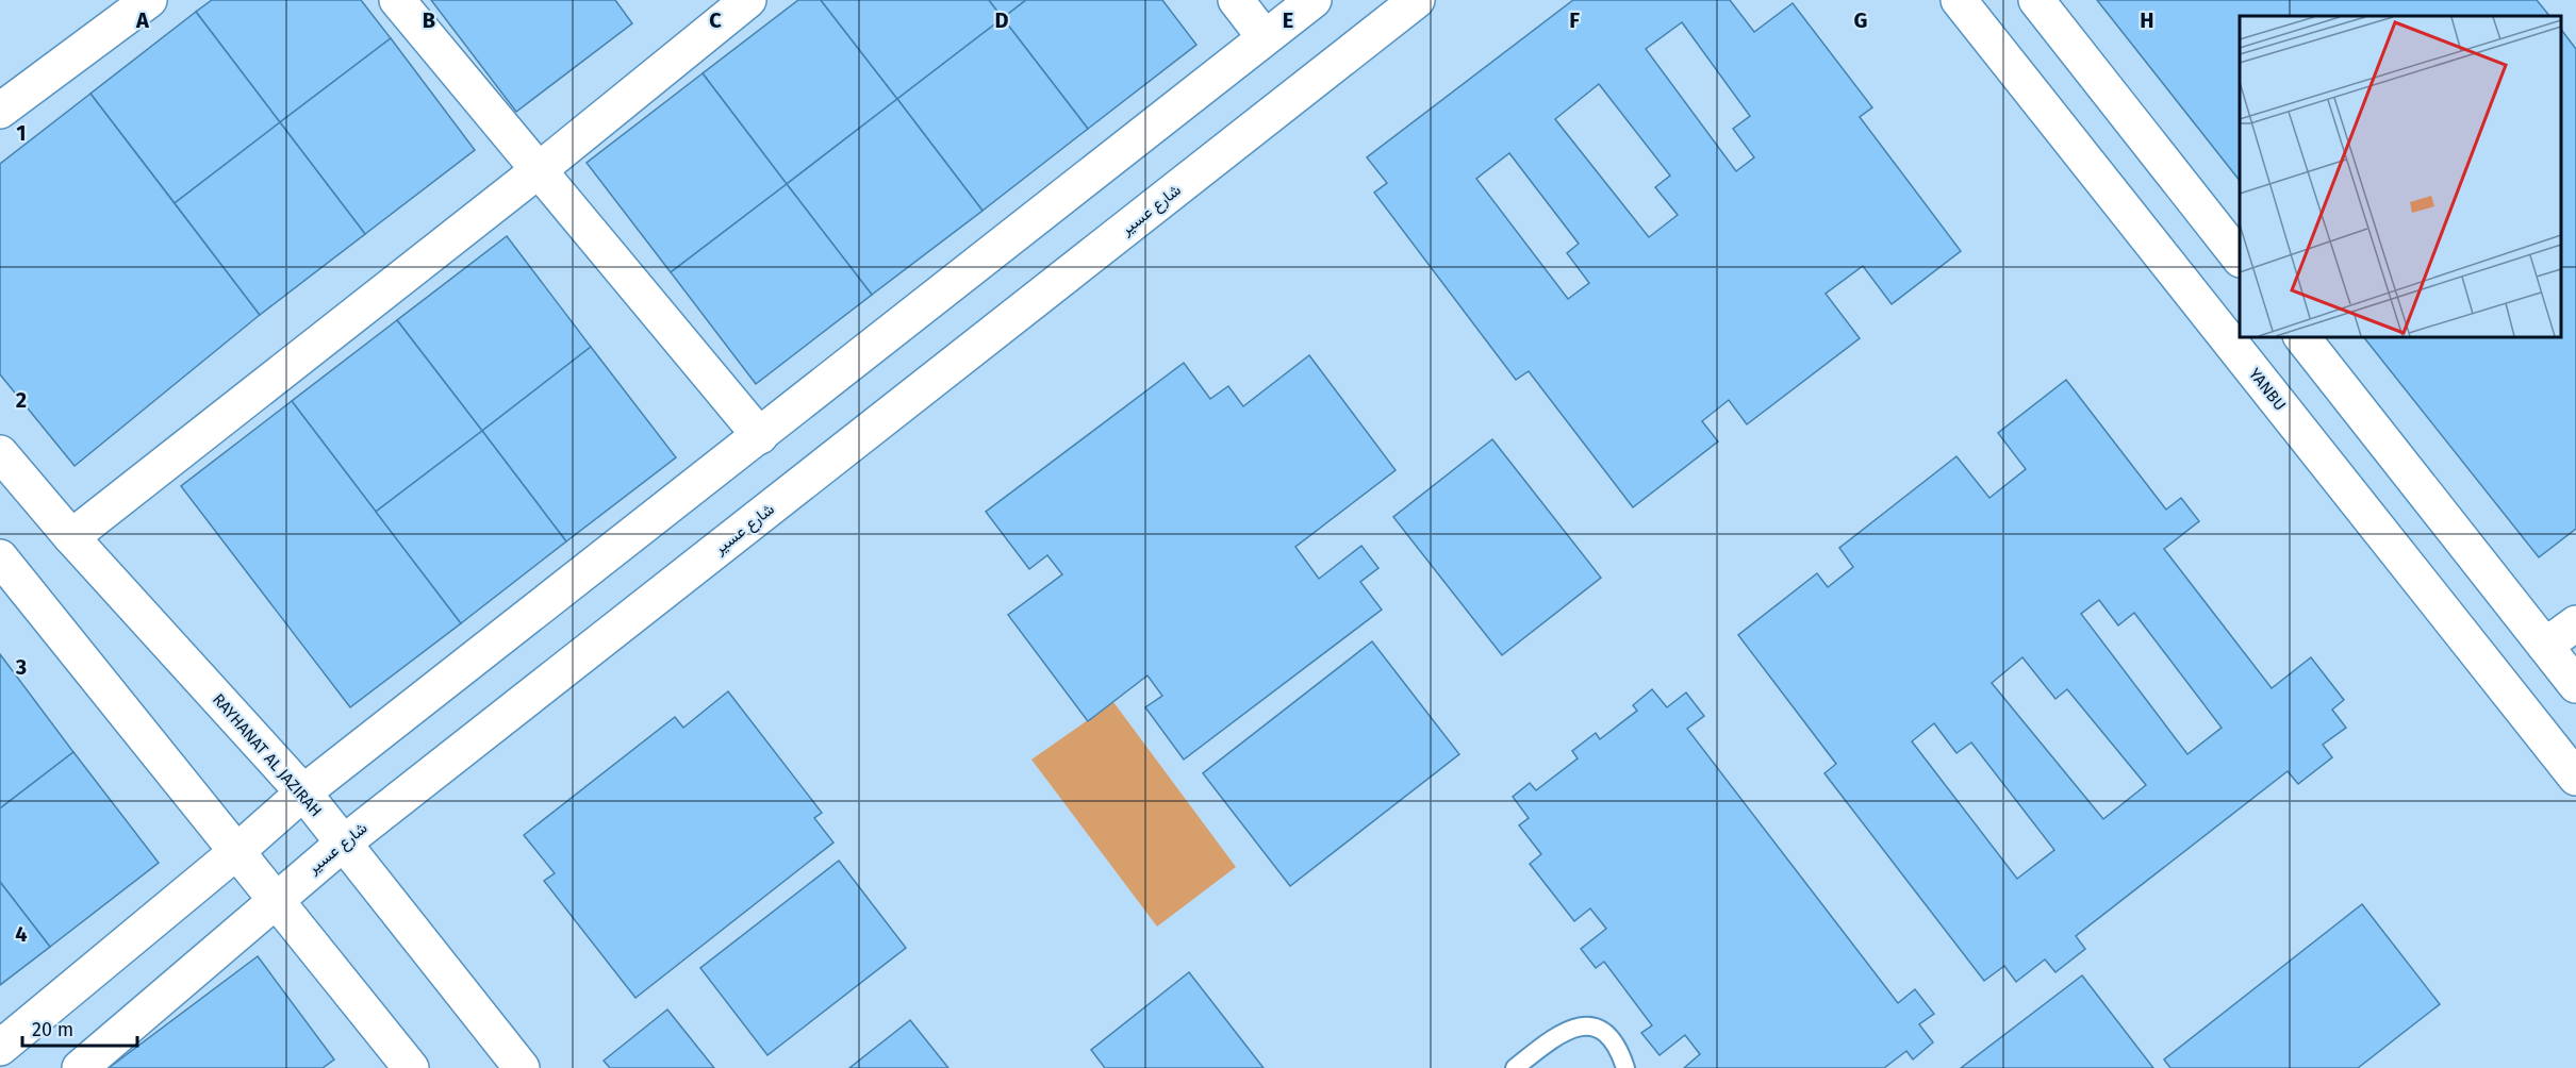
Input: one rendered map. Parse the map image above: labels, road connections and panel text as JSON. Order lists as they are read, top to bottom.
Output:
{
  "streets": {
    "street": ["شارع عسير", "YANBU", "RAYHANAT AL JAZIRAH"]
  },
  "crossings": [
    ["شارع عسير", "RAYHANAT AL JAZIRAH"]
  ],
  "scale_bar": "20 m",
  "grid": {
    "columns": [
      "A",
      "B",
      "C",
      "D",
      "E",
      "F",
      "G",
      "H"
    ],
    "rows": [
      "1",
      "2",
      "3",
      "4"
    ]
  }
}
